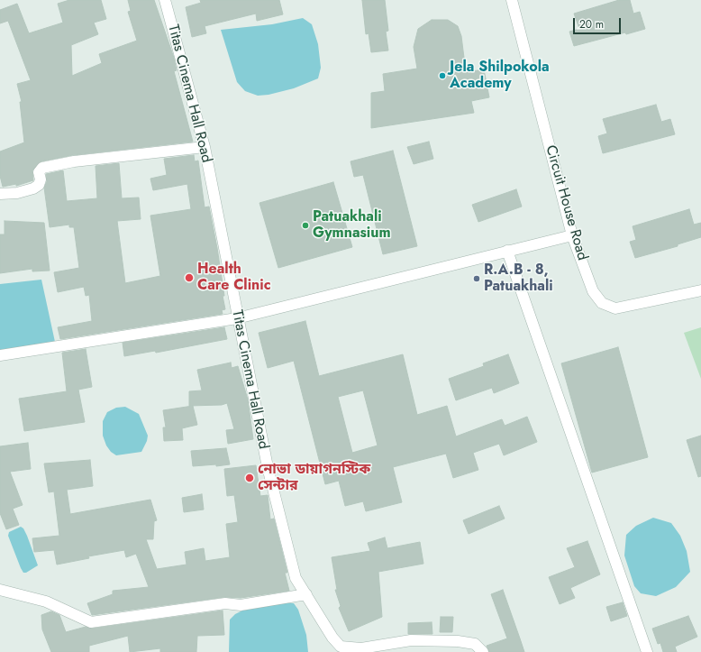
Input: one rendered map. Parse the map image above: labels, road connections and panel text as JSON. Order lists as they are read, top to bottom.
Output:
{
  "streets": {
    "street": ["Titas Cinema Hall Road", "Circuit House Road"]
  },
  "places": [
    "Jela Shilpokola Academy",
    "Patuakhali Gymnasium",
    "Health Care Clinic",
    "R.A.B - 8, Patuakhali",
    "নোভা ডায়াগনস্টিক সেন্টার"
  ],
  "scale_bar": "20 m"
}
